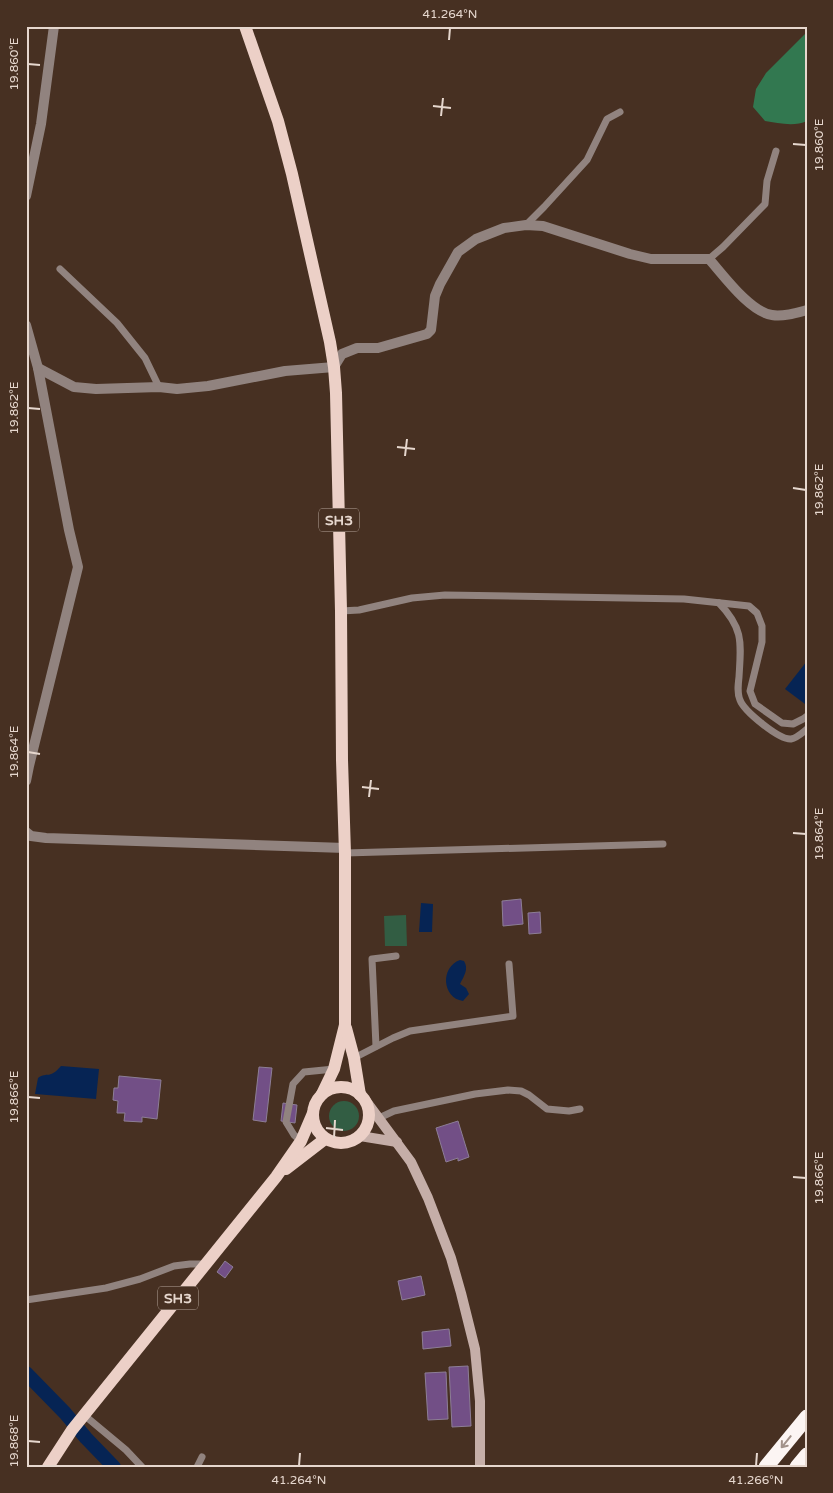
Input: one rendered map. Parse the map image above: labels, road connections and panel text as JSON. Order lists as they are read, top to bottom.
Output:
{
  "streets": {
    "main road": ["SH3"]
  },
  "coordinates": [
    "41.264°N",
    "19.860°E",
    "19.862°E",
    "19.864°E",
    "19.866°E",
    "19.868°E",
    "41.266°N"
  ]
}
